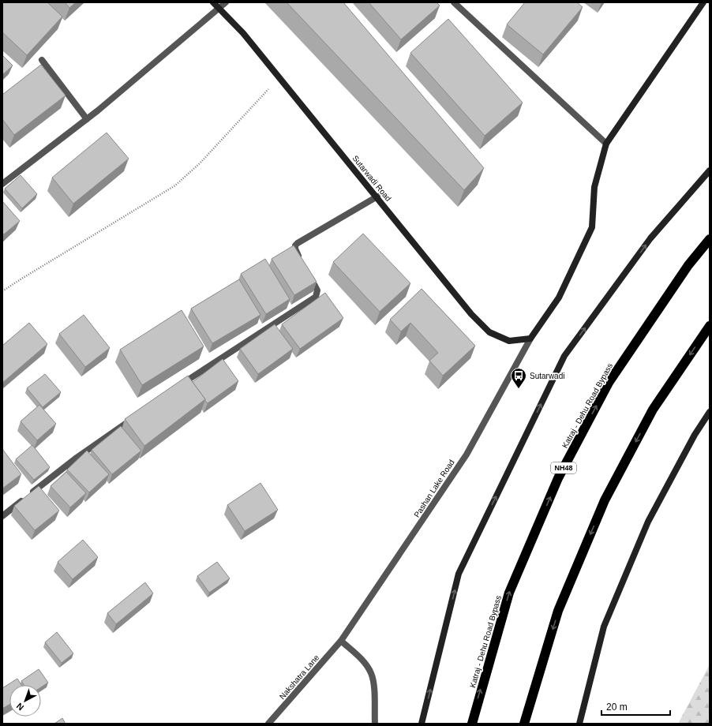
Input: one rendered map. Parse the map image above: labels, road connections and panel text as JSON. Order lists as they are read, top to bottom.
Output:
{
  "streets": {
    "highway": ["Katraj - Dehu Road Bypass", "NH48"],
    "street": ["Sutarwadi Road", "Pashan Lake Road", "Nakshatra Lane"]
  },
  "crossings": [
    ["Sutarwadi Road", "Pashan Lake Road"],
    ["Pashan Lake Road", "Nakshatra Lane"]
  ],
  "places": {
    "bus stop": ["Sutarwadi"]
  },
  "scale_bar": "20 m",
  "north": "bottom left"
}
